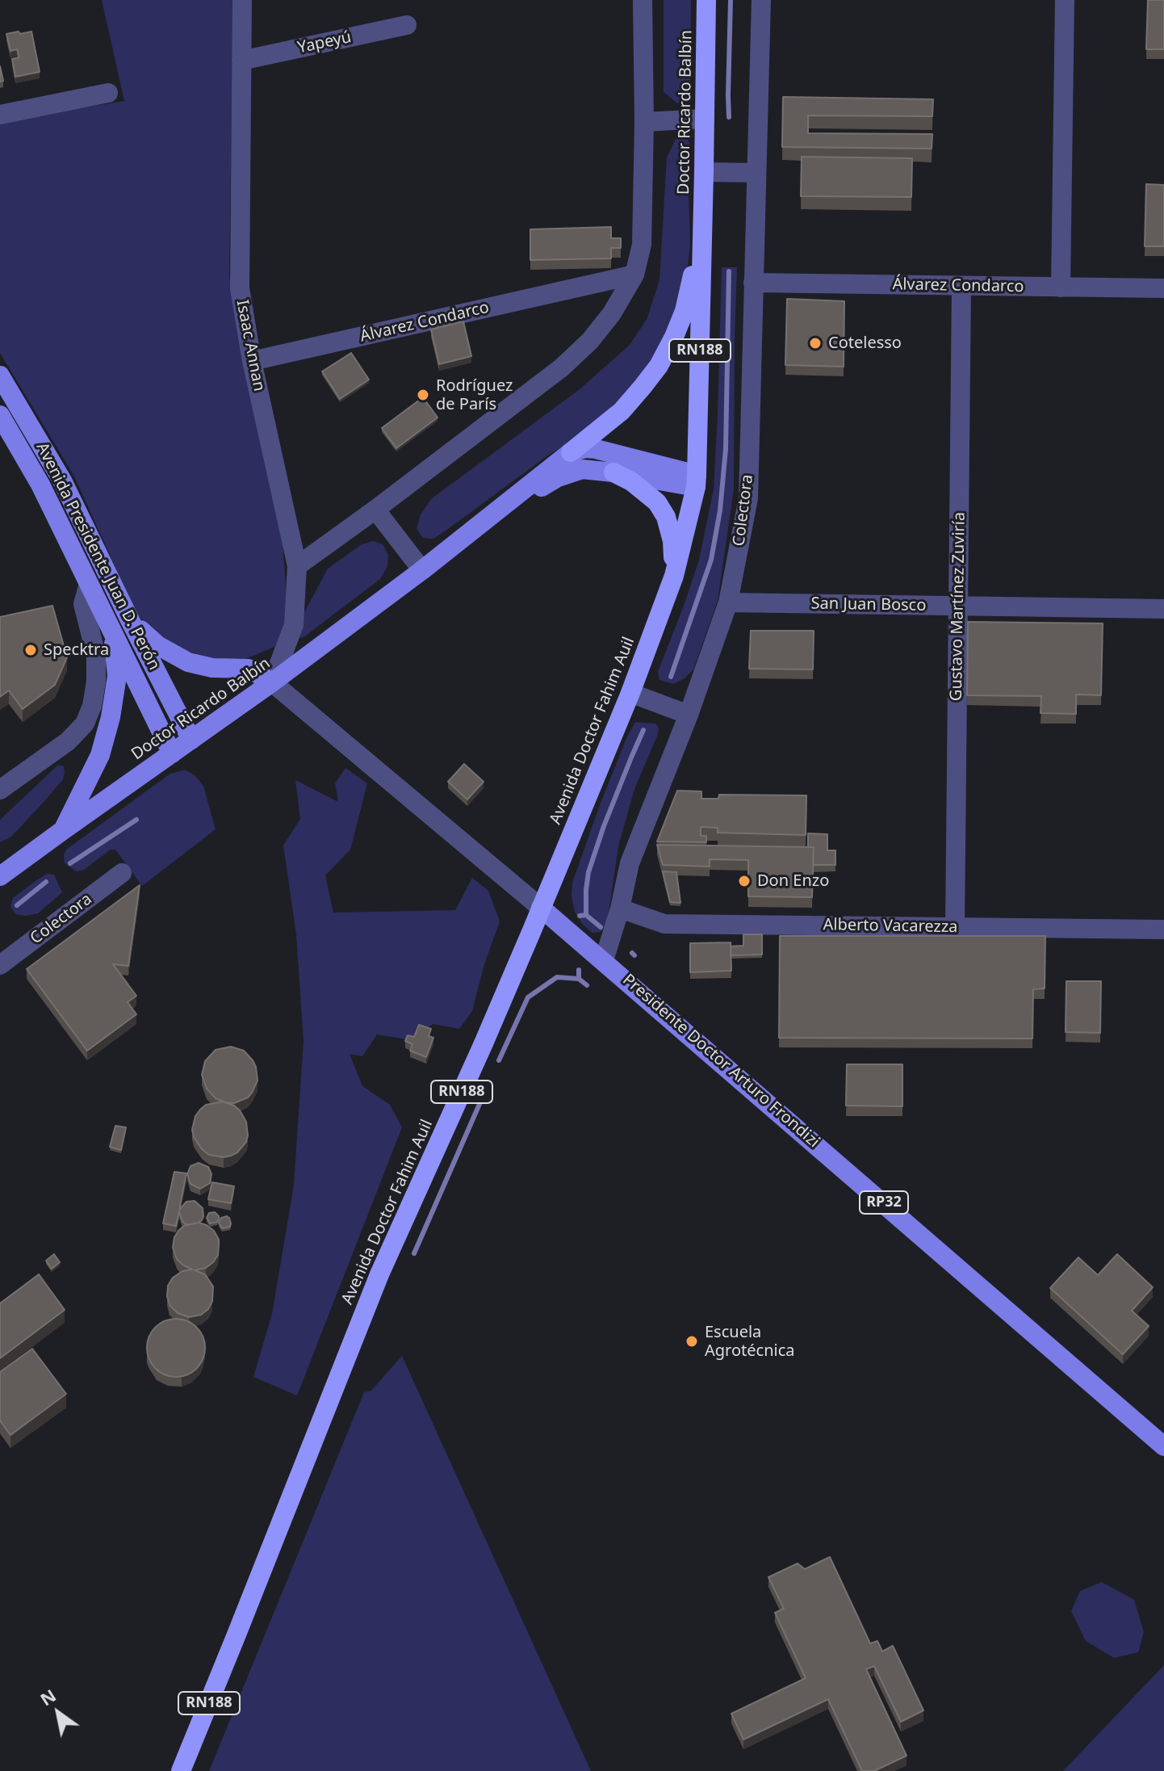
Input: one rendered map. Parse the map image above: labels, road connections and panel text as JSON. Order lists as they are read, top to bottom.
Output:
{
  "streets": {
    "highway": ["Doctor Ricardo Balbín", "RN188", "Avenida Doctor Fahim Auil"],
    "main road": ["Avenida Presidente Juan D. Perón", "Presidente Doctor Arturo Frondizi", "RP32"],
    "street": [
      "Yapeyú",
      "Álvarez Condarco",
      "Isaac Annan",
      "Colectora",
      "San Juan Bosco",
      "Gustavo Martínez Zuviría",
      "Alberto Vacarezza"
    ]
  },
  "crossings": [
    ["Yapeyú", "Isaac Annan"],
    ["Doctor Ricardo Balbín", "Isaac Annan"],
    ["Doctor Ricardo Balbín", "RN188"],
    ["Doctor Ricardo Balbín", "Avenida Presidente Juan D. Perón"],
    ["Doctor Ricardo Balbín", "Avenida Doctor Fahim Auil"],
    ["Doctor Ricardo Balbín", "Presidente Doctor Arturo Frondizi"],
    ["Álvarez Condarco", "Isaac Annan"],
    ["Álvarez Condarco", "Colectora"],
    ["Álvarez Condarco", "Gustavo Martínez Zuviría"],
    ["Isaac Annan", "Presidente Doctor Arturo Frondizi"],
    ["RN188", "Avenida Doctor Fahim Auil"],
    ["Colectora", "San Juan Bosco"],
    ["Colectora", "Alberto Vacarezza"],
    ["Colectora", "Presidente Doctor Arturo Frondizi"],
    ["San Juan Bosco", "Gustavo Martínez Zuviría"],
    ["Gustavo Martínez Zuviría", "Alberto Vacarezza"],
    ["Avenida Doctor Fahim Auil", "Presidente Doctor Arturo Frondizi"]
  ],
  "places": [
    "Cotelesso",
    "Rodríguez de París",
    "Specktra",
    "Don Enzo",
    "Escuela Agrotécnica"
  ],
  "north": "top left"
}
